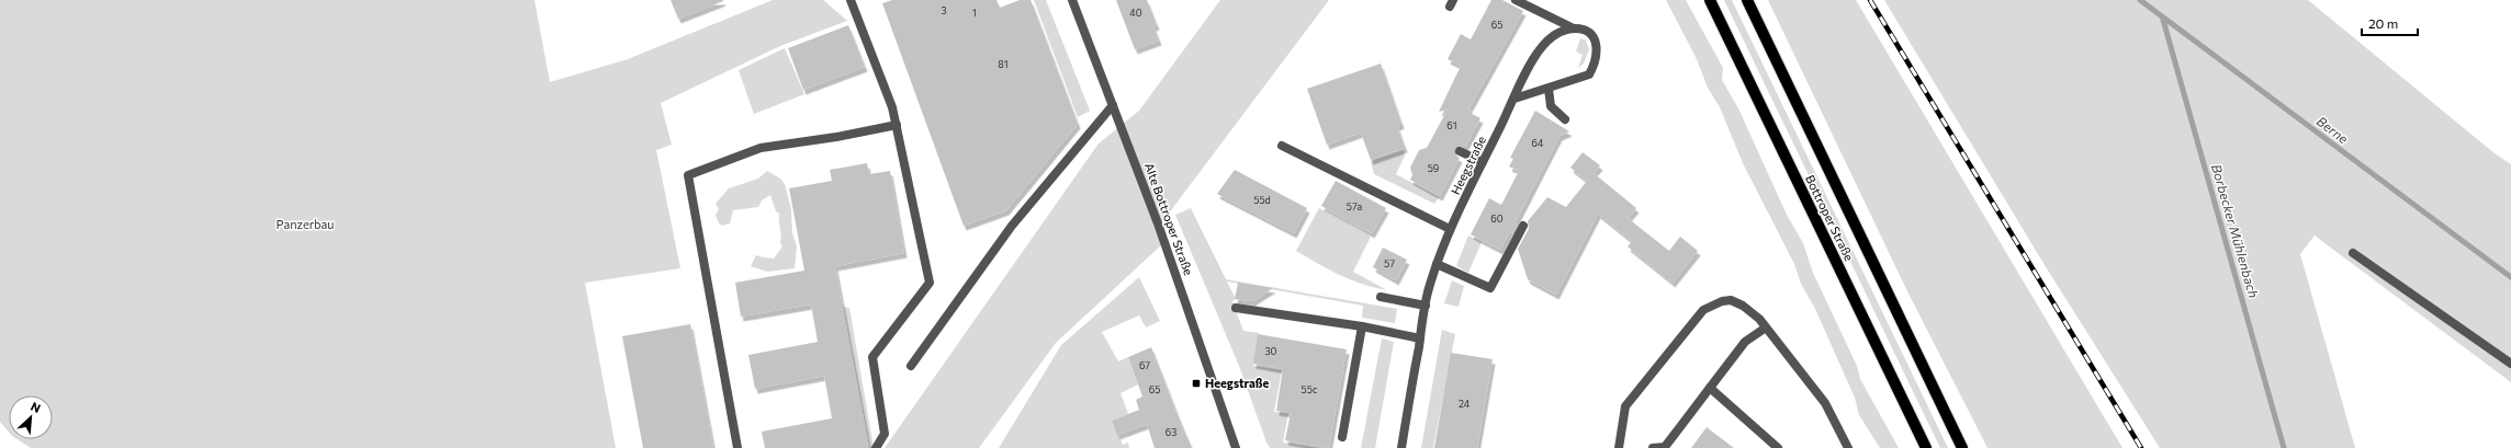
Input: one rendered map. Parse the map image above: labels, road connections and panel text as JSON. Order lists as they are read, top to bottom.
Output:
{
  "streets": {
    "main road": ["Bottroper Straße"],
    "street": ["Heegstraße", "Alte Bottroper Straße"]
  },
  "water": ["Berne", "Borbecker Mühlenbach"],
  "parks": ["Panzerbau"],
  "places": {
    "transit": ["Heegstraße"]
  },
  "house_numbers": [
    "3",
    "1",
    "40",
    "65",
    "81",
    "61",
    "64",
    "59",
    "55d",
    "57a",
    "60",
    "57",
    "30",
    "67",
    "65",
    "55c",
    "24",
    "63"
  ],
  "scale_bar": "20 m",
  "north": "top right"
}
